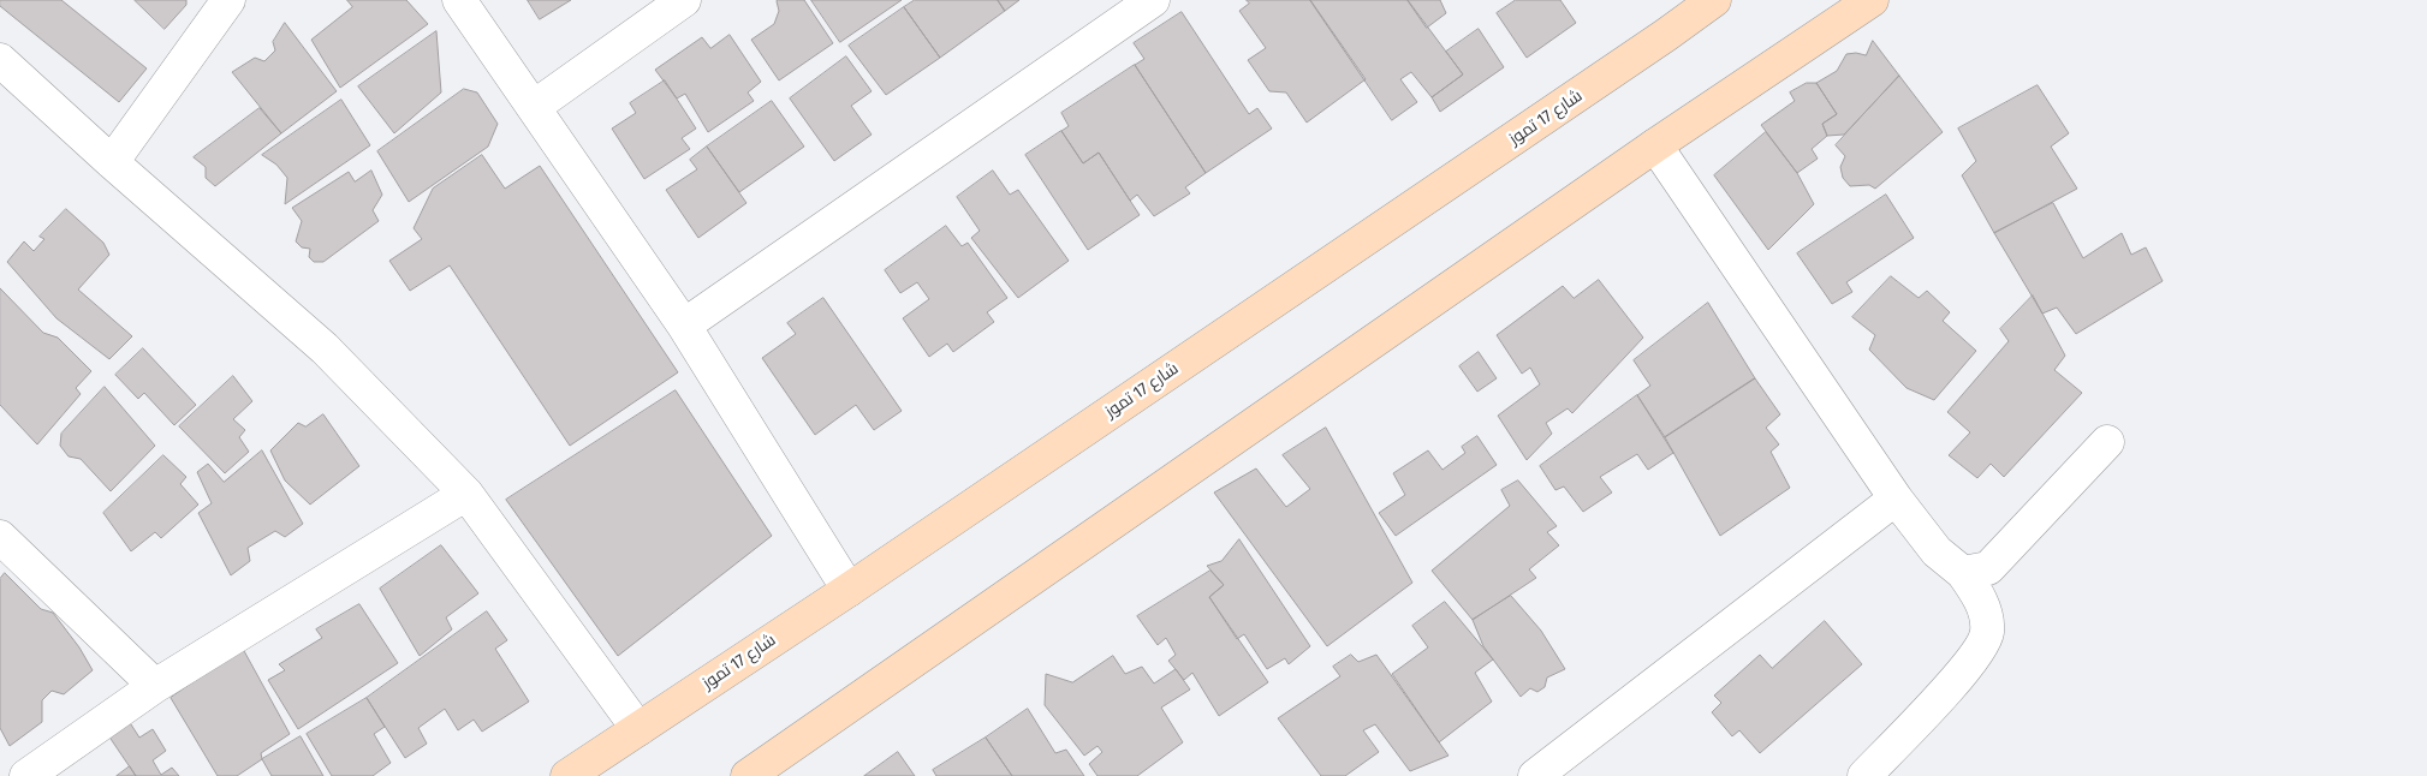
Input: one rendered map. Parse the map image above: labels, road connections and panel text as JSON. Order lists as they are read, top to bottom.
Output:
{
  "streets": {
    "main road": ["شارع 17 تموز"]
  }
}
